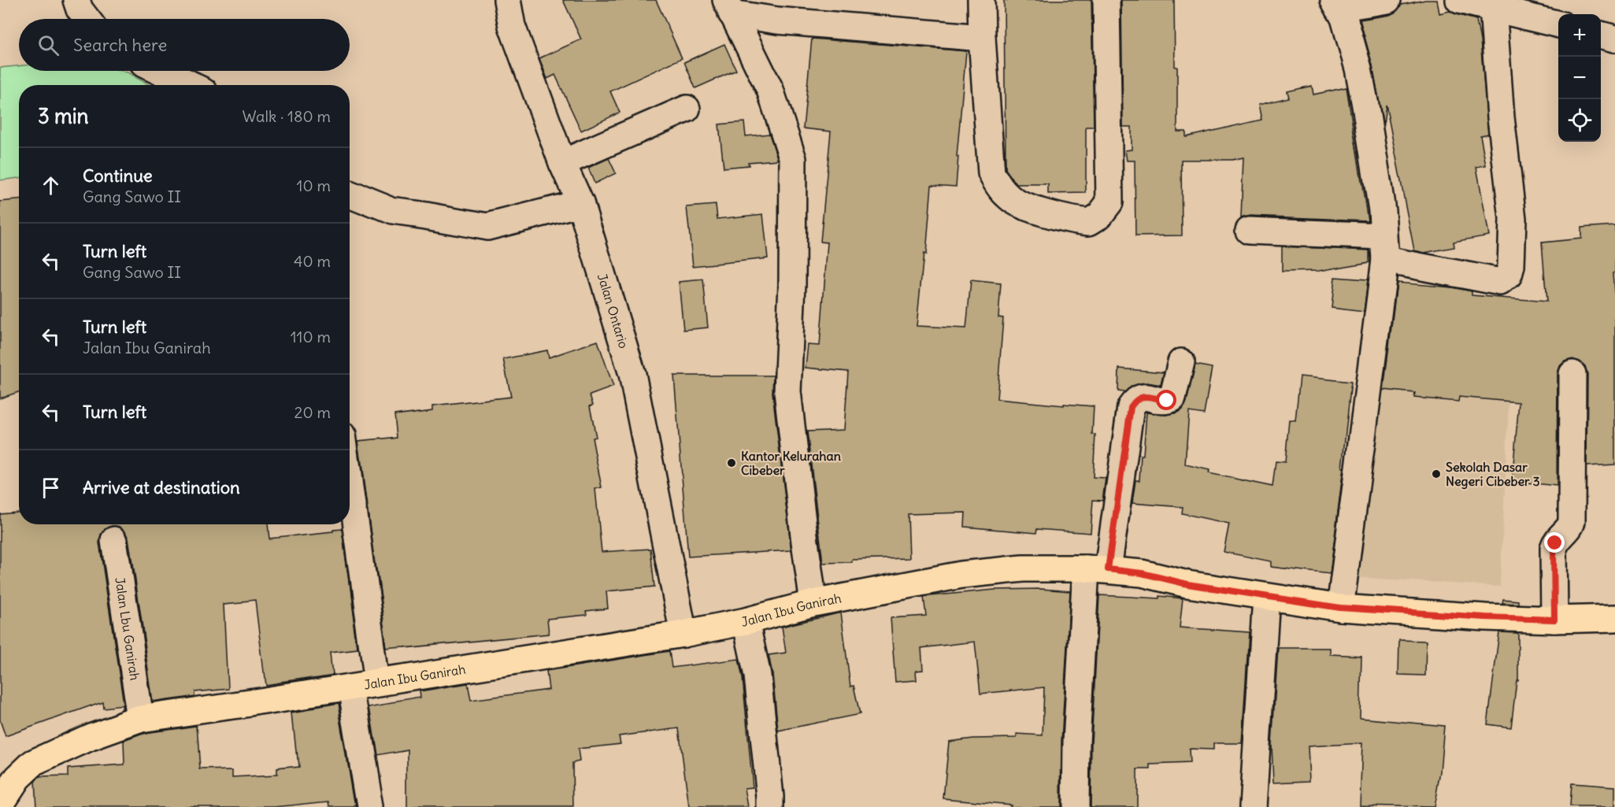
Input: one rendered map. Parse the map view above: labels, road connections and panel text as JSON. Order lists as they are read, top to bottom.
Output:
{
  "streets": {
    "main road": ["Jalan Ibu Ganirah"],
    "street": ["Jalan Ontario", "Jalan Lbu Ganirah"]
  },
  "crossings": [
    ["Jalan Ontario", "Jalan Ibu Ganirah"],
    ["Jalan Ibu Ganirah", "Jalan Lbu Ganirah"]
  ],
  "places": ["Kantor Kelurahan Cibeber", "Sekolah Dasar Negeri Cibeber 3"],
  "page": {
    "map_buttons": ["+", "−"],
    "search": "Search here",
    "heading": ["3 min", "Walk · 180 m"],
    "list": [
      ["Continue", "Gang Sawo II", "10 m"],
      ["Turn left", "Gang Sawo II", "40 m"],
      ["Turn left", "Jalan Ibu Ganirah", "110 m"],
      ["Turn left", "20 m"],
      "Arrive at destination"
    ]
  }
}
